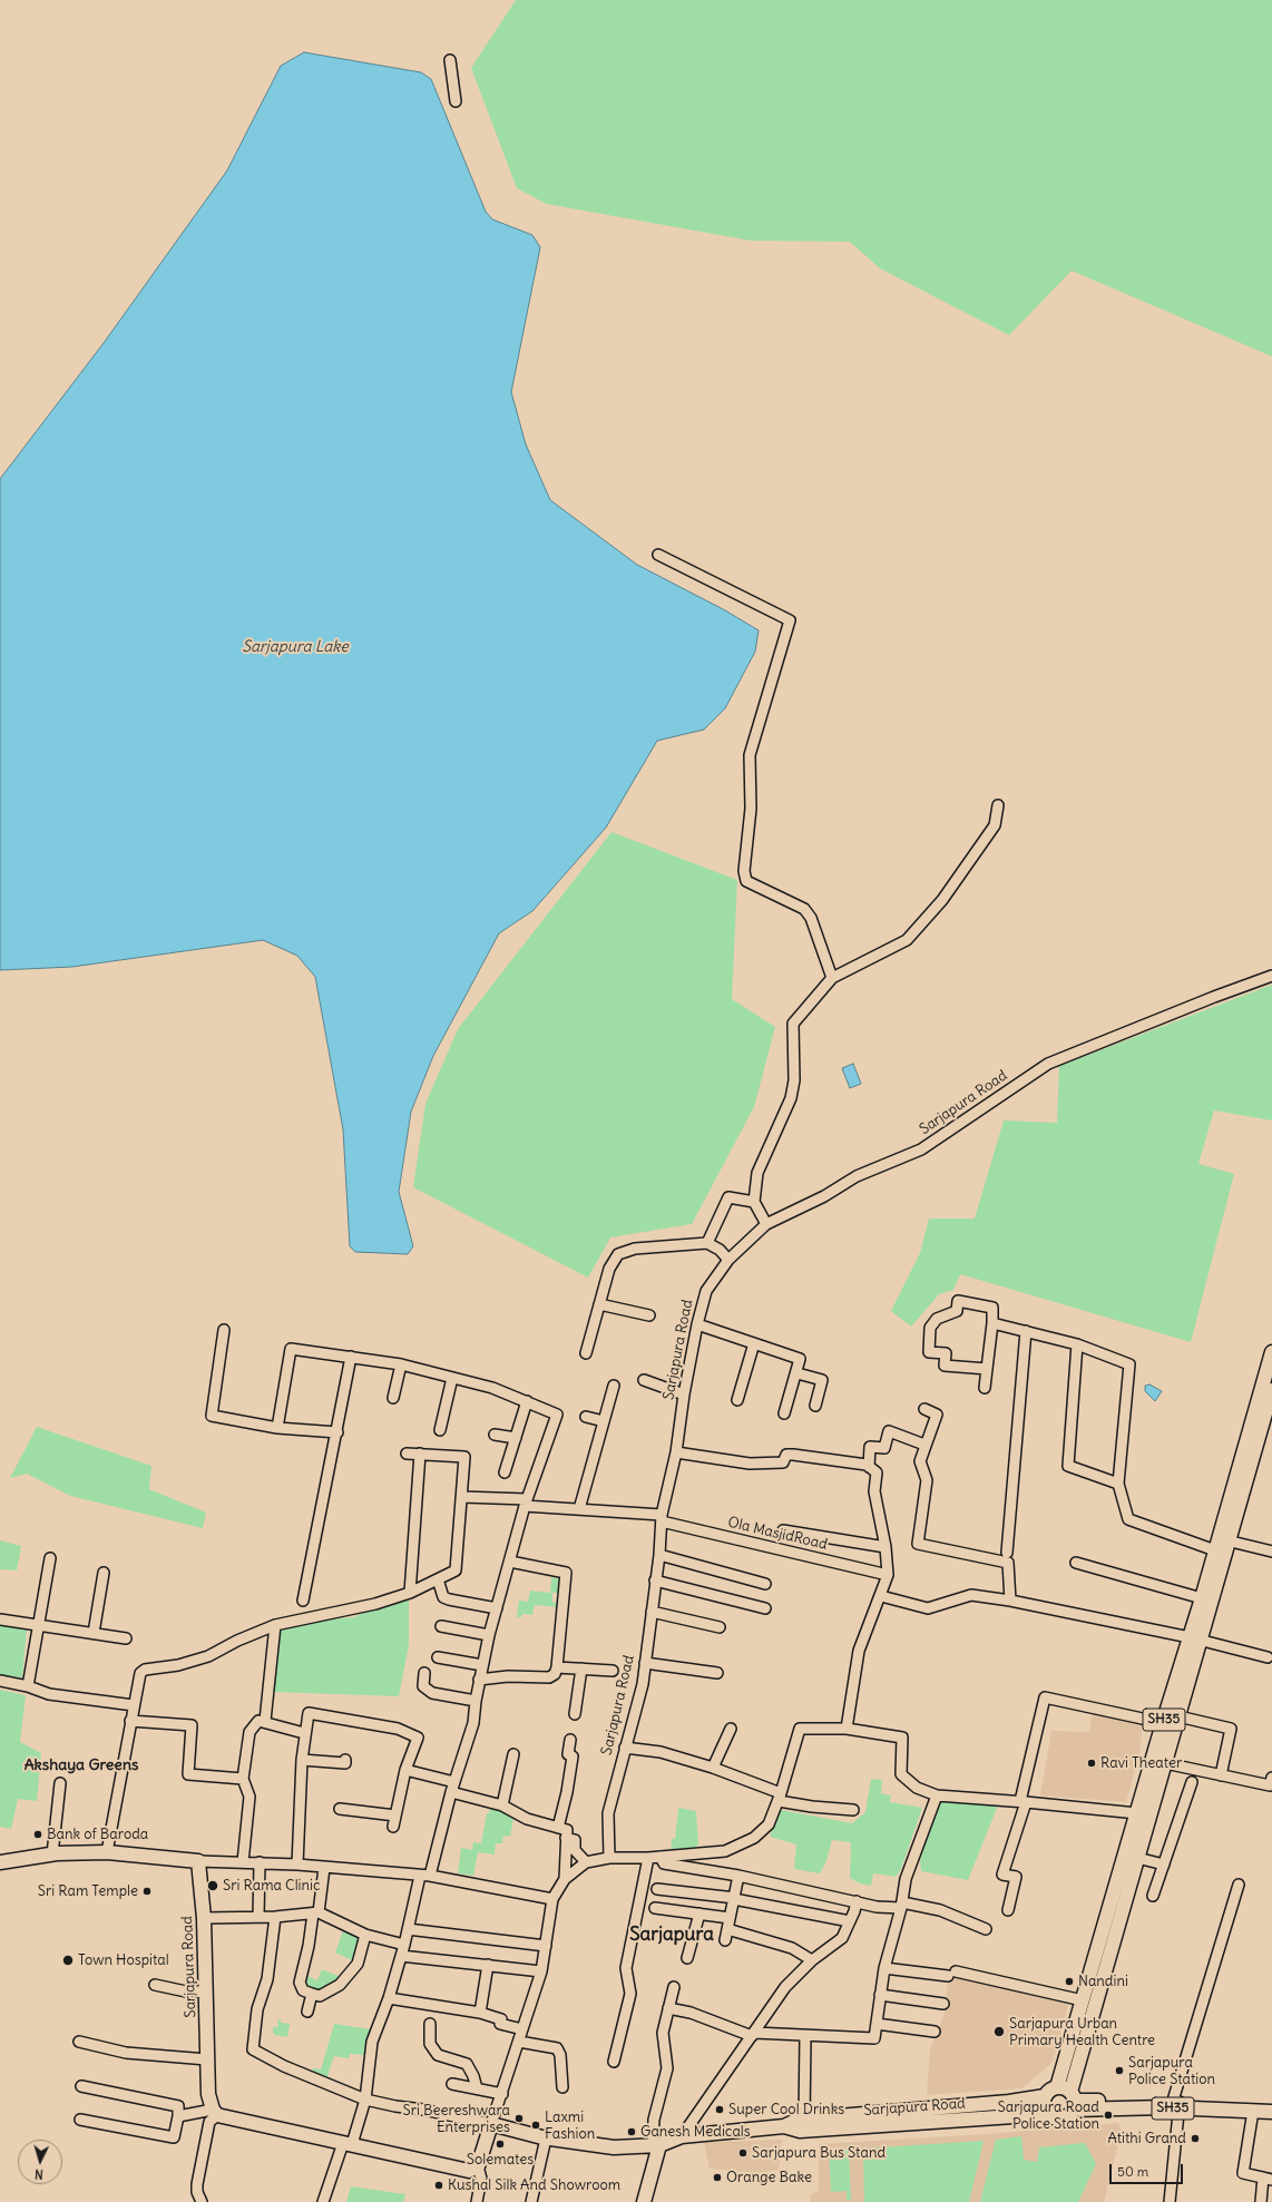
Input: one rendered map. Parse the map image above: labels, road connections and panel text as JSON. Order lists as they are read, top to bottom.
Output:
{
  "streets": {
    "main road": ["Sarjapura Road", "SH35"],
    "street": ["Ola MasjidRoad"]
  },
  "crossings": [
    ["Sarjapura Road", "Ola MasjidRoad"],
    ["Sarjapura Road", "SH35"]
  ],
  "districts": ["Akshaya Greens", "Sarjapura"],
  "water": ["Sarjapura Lake"],
  "places": [
    "Ravi Theater",
    "Bank of Baroda",
    "Sri Rama Clinic",
    "Sri Ram Temple",
    "Town Hospital",
    "Nandini",
    "Sarjapura Urban Primary Health Centre",
    "Sarjapura Police Station",
    "Super Cool Drinks",
    "Sarjapura Road Police Station",
    "Sri Beereshwara Enterprises",
    "Laxmi Fashion",
    "Ganesh Medicals",
    "Atithi Grand",
    "Solemates",
    "Sarjapura Bus Stand",
    "Orange Bake",
    "Kushal Silk And Showroom"
  ],
  "scale_bar": "50 m",
  "north": "bottom"
}
